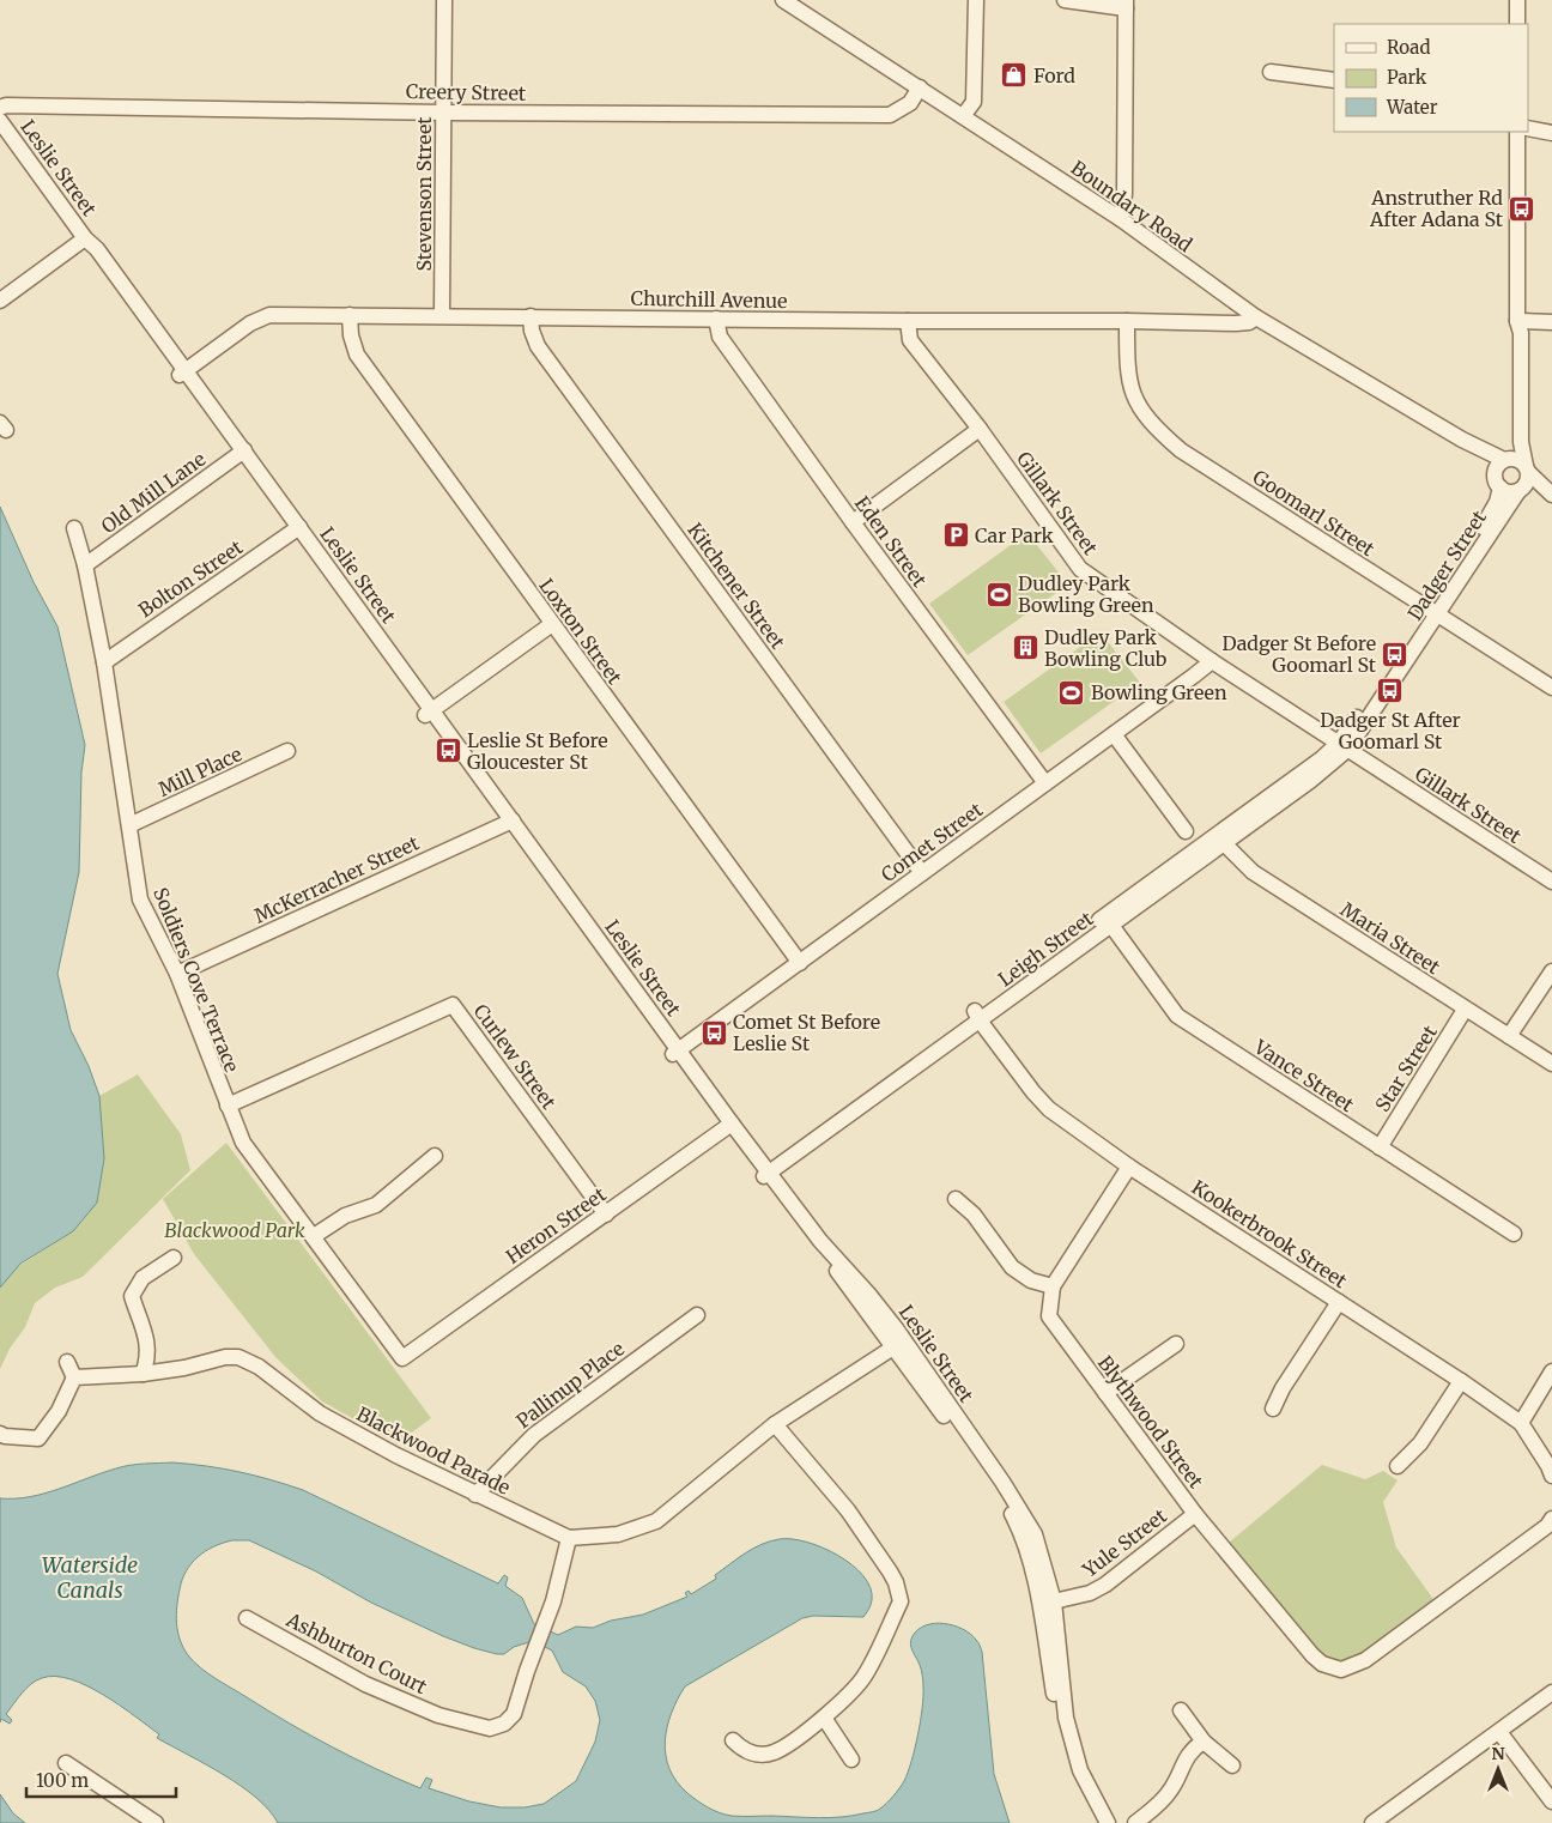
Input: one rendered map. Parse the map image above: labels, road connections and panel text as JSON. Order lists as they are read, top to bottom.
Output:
{
  "streets": {
    "street": [
      "Creery Street",
      "Leslie Street",
      "Stevenson Street",
      "Boundary Road",
      "Churchill Avenue",
      "Old Mill Lane",
      "Gillark Street",
      "Goomarl Street",
      "Eden Street",
      "Dadger Street",
      "Bolton Street",
      "Kitchener Street",
      "Loxton Street",
      "Mill Place",
      "Comet Street",
      "McKerracher Street",
      "Maria Street",
      "Leigh Street",
      "Soldiers Cove Terrace",
      "Curlew Street",
      "Star Street",
      "Vance Street",
      "Heron Street",
      "Kookerbrook Street",
      "Pallinup Place",
      "Blythwood Street",
      "Blackwood Parade",
      "Yule Street",
      "Ashburton Court"
    ]
  },
  "crossings": [
    ["Creery Street", "Stevenson Street"],
    ["Creery Street", "Boundary Road"],
    ["Leslie Street", "Churchill Avenue"],
    ["Leslie Street", "Old Mill Lane"],
    ["Leslie Street", "Bolton Street"],
    ["Leslie Street", "Comet Street"],
    ["Leslie Street", "McKerracher Street"],
    ["Leslie Street", "Leigh Street"],
    ["Leslie Street", "Heron Street"],
    ["Leslie Street", "Blackwood Parade"],
    ["Leslie Street", "Yule Street"],
    ["Stevenson Street", "Churchill Avenue"],
    ["Boundary Road", "Churchill Avenue"],
    ["Boundary Road", "Dadger Street"],
    ["Churchill Avenue", "Gillark Street"],
    ["Churchill Avenue", "Goomarl Street"],
    ["Churchill Avenue", "Eden Street"],
    ["Churchill Avenue", "Kitchener Street"],
    ["Churchill Avenue", "Loxton Street"],
    ["Old Mill Lane", "Soldiers Cove Terrace"],
    ["Gillark Street", "Dadger Street"],
    ["Gillark Street", "Comet Street"],
    ["Gillark Street", "Leigh Street"],
    ["Goomarl Street", "Dadger Street"],
    ["Eden Street", "Comet Street"],
    ["Dadger Street", "Leigh Street"],
    ["Bolton Street", "Soldiers Cove Terrace"],
    ["Kitchener Street", "Comet Street"],
    ["Loxton Street", "Comet Street"],
    ["Mill Place", "Soldiers Cove Terrace"],
    ["McKerracher Street", "Soldiers Cove Terrace"],
    ["Maria Street", "Leigh Street"],
    ["Maria Street", "Star Street"],
    ["Leigh Street", "Vance Street"],
    ["Leigh Street", "Kookerbrook Street"],
    ["Soldiers Cove Terrace", "Curlew Street"],
    ["Soldiers Cove Terrace", "Heron Street"],
    ["Curlew Street", "Heron Street"],
    ["Star Street", "Vance Street"],
    ["Kookerbrook Street", "Blythwood Street"],
    ["Pallinup Place", "Blackwood Parade"],
    ["Blythwood Street", "Yule Street"],
    ["Blackwood Parade", "Ashburton Court"]
  ],
  "water": ["Waterside Canals"],
  "parks": ["Blackwood Park"],
  "places": {
    "shop": ["Ford"],
    "bus stop": [
      "Anstruther Rd After Adana St",
      "Dadger St Before Goomarl St",
      "Dadger St After Goomarl St",
      "Leslie St Before Gloucester St",
      "Comet St Before Leslie St"
    ],
    "parking": ["Car Park"],
    "sports": ["Dudley Park Bowling Green", "Bowling Green"],
    "building": ["Dudley Park Bowling Club"]
  },
  "legend": ["Road", "Park", "Water"],
  "scale_bar": "100 m",
  "north": "top"
}
